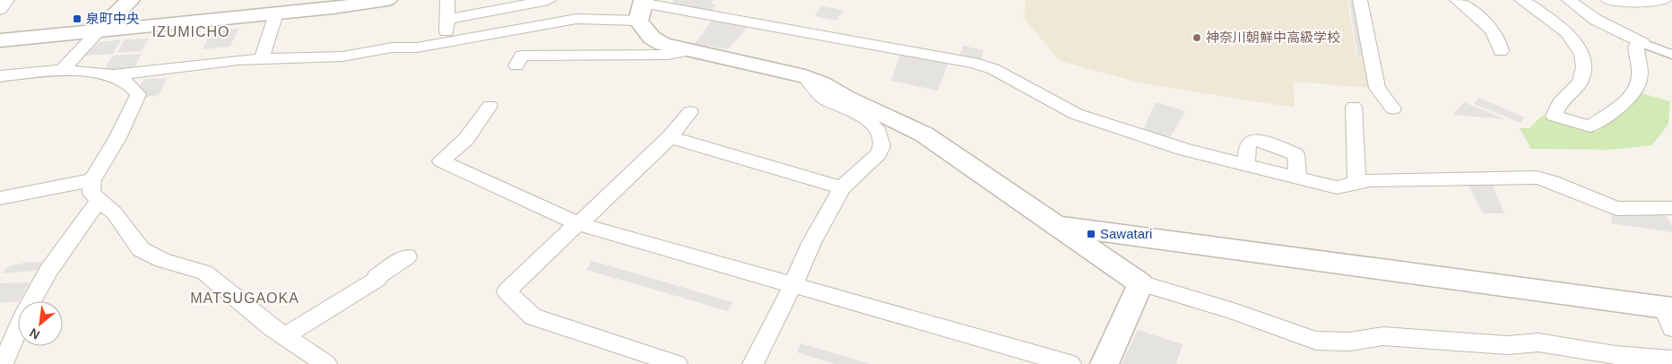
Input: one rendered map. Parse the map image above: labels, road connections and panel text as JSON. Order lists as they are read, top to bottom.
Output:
{
  "districts": ["IZUMICHO", "MATSUGAOKA"],
  "places": {
    "transit": ["泉町中央", "Sawatari"],
    "other": ["神奈川朝鮮中高級学校"]
  },
  "north": "bottom left"
}
